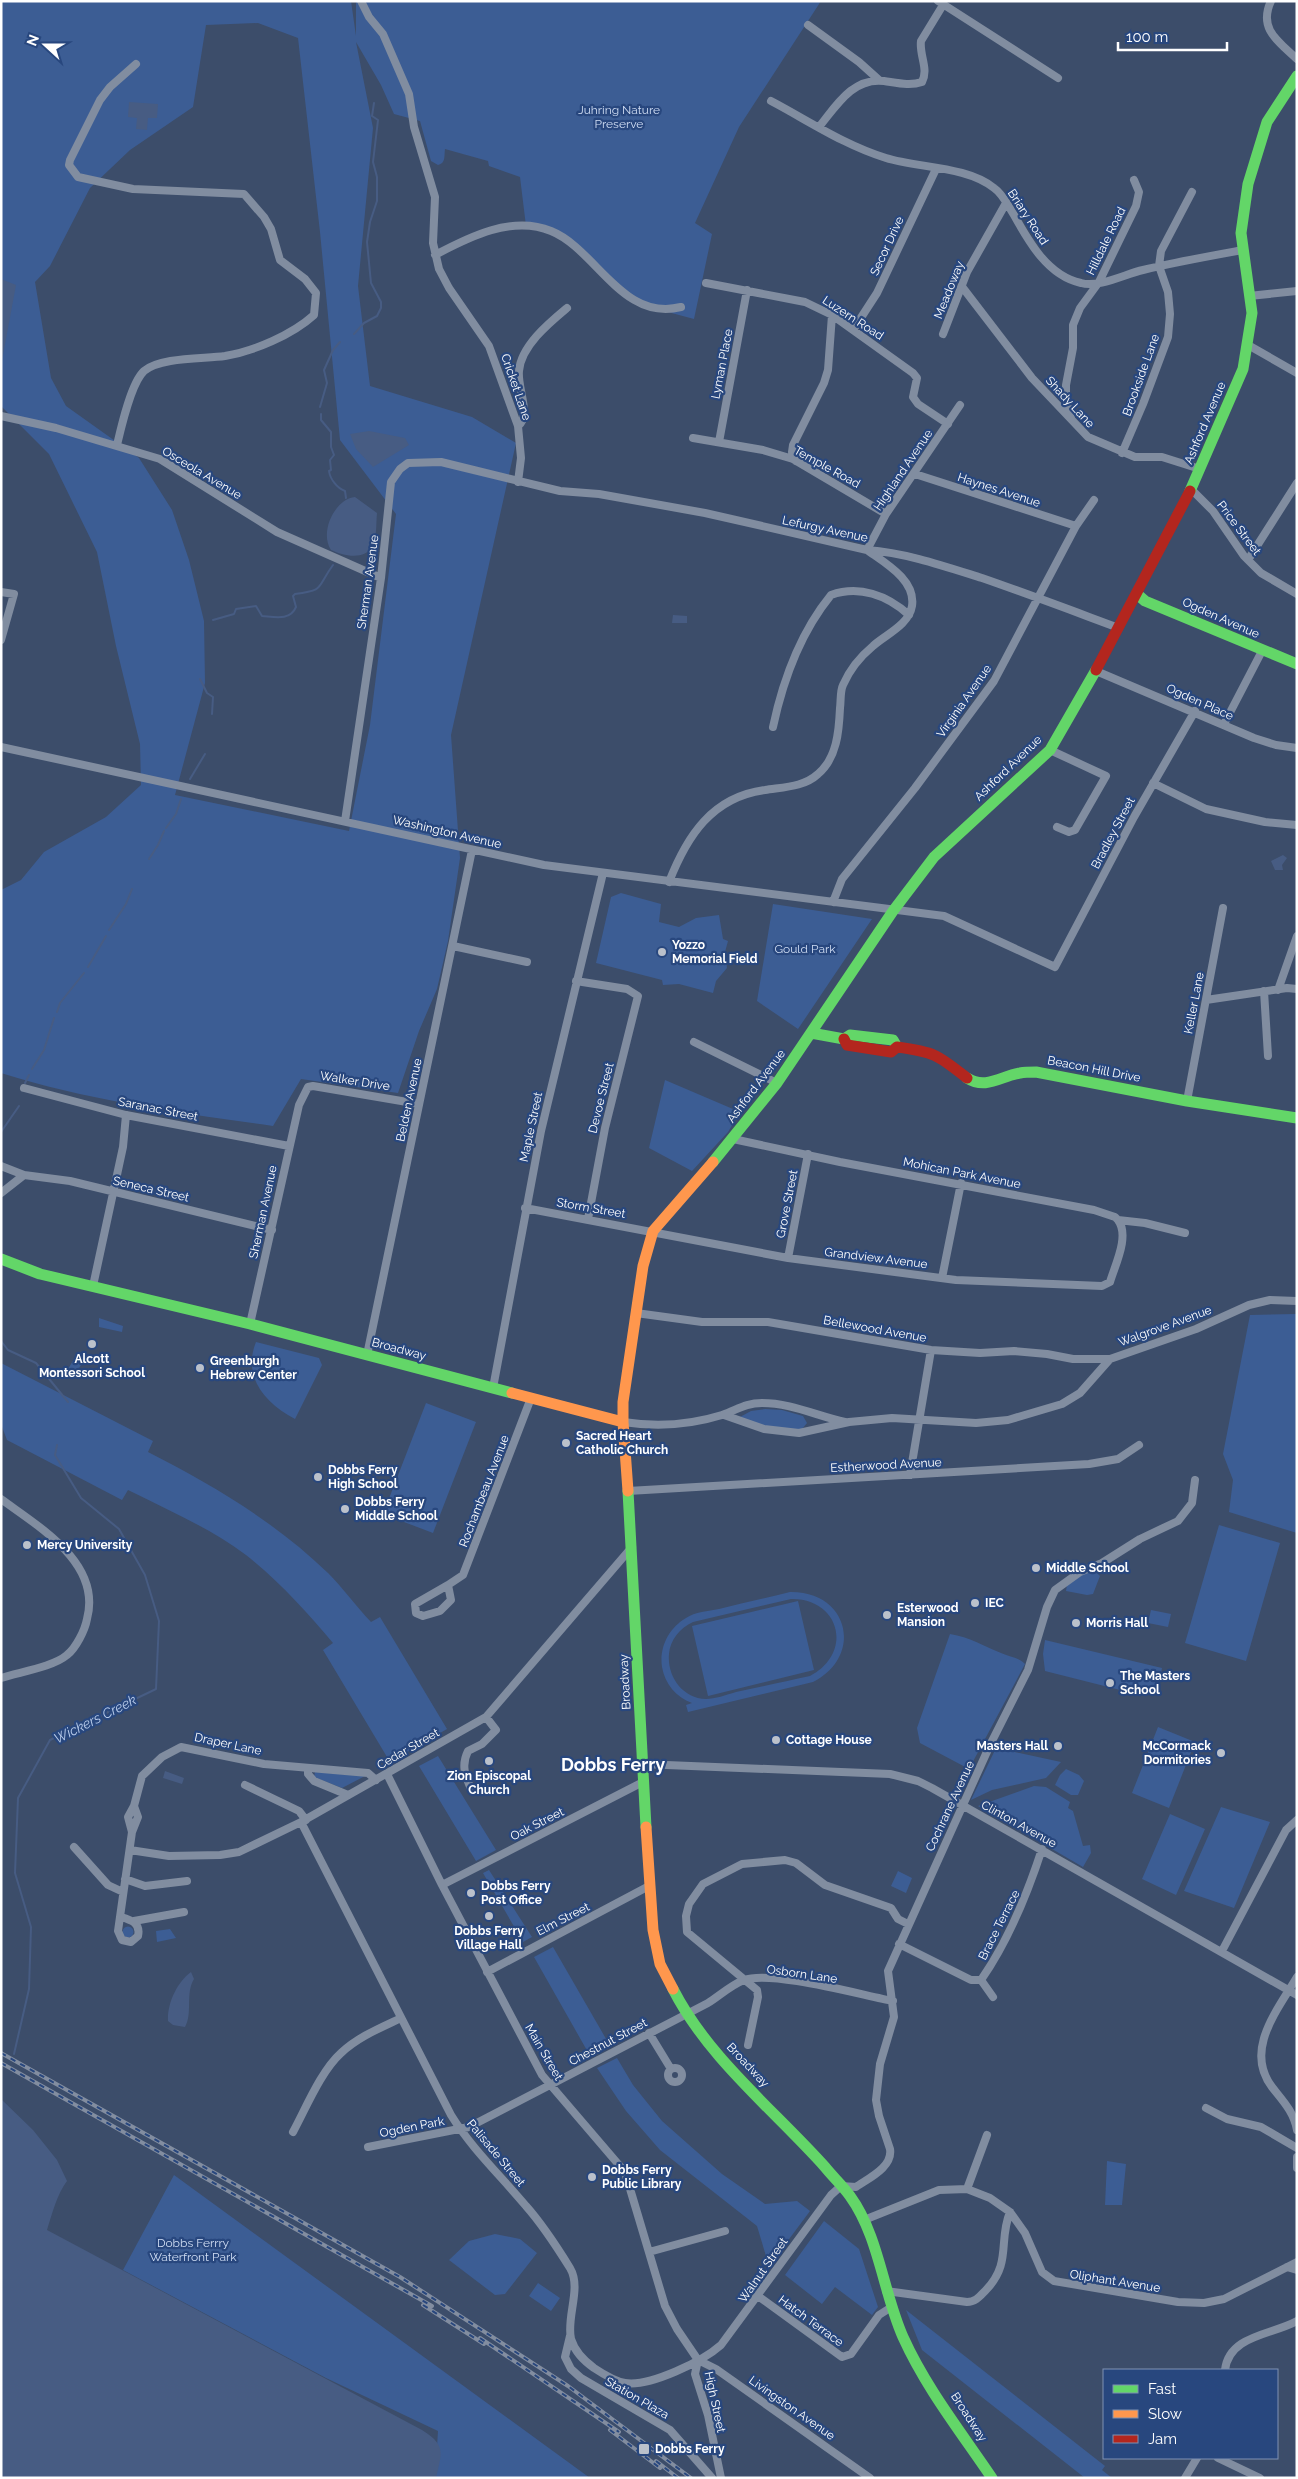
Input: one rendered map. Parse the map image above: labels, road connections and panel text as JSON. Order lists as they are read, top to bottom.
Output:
{
  "streets": {
    "main road": [
      "Ashford Avenue",
      "Ogden Avenue",
      "Beacon Hill Drive",
      "Broadway"
    ],
    "street": [
      "Briary Road",
      "Hilldale Road",
      "Secor Drive",
      "Meadoway",
      "Luzern Road",
      "Lyman Place",
      "Brookside Lane",
      "Cricket Lane",
      "Shady Lane",
      "Temple Road",
      "Highland Avenue",
      "Osceola Avenue",
      "Haynes Avenue",
      "Price Street",
      "Lefurgy Avenue",
      "Sherman Avenue",
      "Virginia Avenue",
      "Ogden Place",
      "Washington Avenue",
      "Bradley Street",
      "Keller Lane",
      "Walker Drive",
      "Devoe Street",
      "Belden Avenue",
      "Saranac Street",
      "Maple Street",
      "Mohican Park Avenue",
      "Seneca Street",
      "Grove Street",
      "Storm Street",
      "Grandview Avenue",
      "Walgrove Avenue",
      "Bellewood Avenue",
      "Estherwood Avenue",
      "Rochambeau Avenue",
      "Draper Lane",
      "Cedar Street",
      "Cochrane Avenue",
      "Oak Street",
      "Clinton Avenue",
      "Elm Street",
      "Brace Terrace",
      "Osborn Lane",
      "Chestnut Street",
      "Main Street",
      "Ogden Park",
      "Palisade Street",
      "Walnut Street",
      "Oliphant Avenue",
      "Hatch Terrace",
      "Station Plaza",
      "High Street",
      "Livingston Avenue"
    ]
  },
  "crossings": [
    ["Briary Road", "Hilldale Road"],
    ["Briary Road", "Secor Drive"],
    ["Briary Road", "Meadoway"],
    ["Briary Road", "Brookside Lane"],
    ["Briary Road", "Ashford Avenue"],
    ["Hilldale Road", "Shady Lane"],
    ["Secor Drive", "Luzern Road"],
    ["Meadoway", "Shady Lane"],
    ["Luzern Road", "Lyman Place"],
    ["Luzern Road", "Highland Avenue"],
    ["Lyman Place", "Temple Road"],
    ["Brookside Lane", "Shady Lane"],
    ["Cricket Lane", "Lefurgy Avenue"],
    ["Cricket Lane", "Sherman Avenue"],
    ["Shady Lane", "Ashford Avenue"],
    ["Ashford Avenue", "Price Street"],
    ["Ashford Avenue", "Lefurgy Avenue"],
    ["Ashford Avenue", "Ogden Avenue"],
    ["Ashford Avenue", "Ogden Place"],
    ["Ashford Avenue", "Washington Avenue"],
    ["Ashford Avenue", "Beacon Hill Drive"],
    ["Ashford Avenue", "Mohican Park Avenue"],
    ["Ashford Avenue", "Storm Street"],
    ["Ashford Avenue", "Grandview Avenue"],
    ["Ashford Avenue", "Walgrove Avenue"],
    ["Ashford Avenue", "Bellewood Avenue"],
    ["Ashford Avenue", "Broadway"],
    ["Temple Road", "Highland Avenue"],
    ["Highland Avenue", "Haynes Avenue"],
    ["Highland Avenue", "Lefurgy Avenue"],
    ["Osceola Avenue", "Sherman Avenue"],
    ["Haynes Avenue", "Virginia Avenue"],
    ["Lefurgy Avenue", "Sherman Avenue"],
    ["Lefurgy Avenue", "Virginia Avenue"],
    ["Sherman Avenue", "Washington Avenue"],
    ["Sherman Avenue", "Walker Drive"],
    ["Sherman Avenue", "Saranac Street"],
    ["Sherman Avenue", "Seneca Street"],
    ["Sherman Avenue", "Broadway"],
    ["Virginia Avenue", "Washington Avenue"],
    ["Ogden Place", "Bradley Street"],
    ["Washington Avenue", "Bradley Street"],
    ["Washington Avenue", "Belden Avenue"],
    ["Washington Avenue", "Maple Street"],
    ["Keller Lane", "Beacon Hill Drive"],
    ["Walker Drive", "Belden Avenue"],
    ["Devoe Street", "Maple Street"],
    ["Devoe Street", "Storm Street"],
    ["Belden Avenue", "Broadway"],
    ["Maple Street", "Storm Street"],
    ["Maple Street", "Broadway"],
    ["Mohican Park Avenue", "Grove Street"],
    ["Mohican Park Avenue", "Grandview Avenue"],
    ["Grove Street", "Grandview Avenue"],
    ["Storm Street", "Grandview Avenue"],
    ["Walgrove Avenue", "Bellewood Avenue"],
    ["Walgrove Avenue", "Broadway"],
    ["Broadway", "Estherwood Avenue"],
    ["Broadway", "Rochambeau Avenue"],
    ["Broadway", "Cedar Street"],
    ["Broadway", "Cochrane Avenue"],
    ["Broadway", "Oak Street"],
    ["Broadway", "Clinton Avenue"],
    ["Broadway", "Elm Street"],
    ["Broadway", "Osborn Lane"],
    ["Broadway", "Chestnut Street"],
    ["Broadway", "Walnut Street"],
    ["Broadway", "Oliphant Avenue"],
    ["Broadway", "Hatch Terrace"],
    ["Draper Lane", "Cedar Street"],
    ["Cedar Street", "Main Street"],
    ["Cedar Street", "Palisade Street"],
    ["Cochrane Avenue", "Clinton Avenue"],
    ["Cochrane Avenue", "Osborn Lane"],
    ["Cochrane Avenue", "Walnut Street"],
    ["Oak Street", "Main Street"],
    ["Clinton Avenue", "Brace Terrace"],
    ["Elm Street", "Main Street"],
    ["Osborn Lane", "Chestnut Street"],
    ["Chestnut Street", "Main Street"],
    ["Chestnut Street", "Ogden Park"],
    ["Chestnut Street", "Palisade Street"],
    ["Main Street", "Palisade Street"],
    ["Main Street", "Walnut Street"],
    ["Main Street", "High Street"],
    ["Main Street", "Livingston Avenue"],
    ["Ogden Park", "Palisade Street"],
    ["Palisade Street", "Walnut Street"],
    ["Palisade Street", "Station Plaza"],
    ["Palisade Street", "High Street"],
    ["Palisade Street", "Livingston Avenue"],
    ["Walnut Street", "Hatch Terrace"],
    ["Walnut Street", "High Street"],
    ["Walnut Street", "Livingston Avenue"],
    ["High Street", "Livingston Avenue"]
  ],
  "districts": ["Dobbs Ferry"],
  "water": ["Wickers Creek"],
  "parks": ["Juhring Nature Preserve", "Gould Park", "Dobbs Ferrry Waterfront Park"],
  "places": {
    "other": [
      "Yozzo Memorial Field",
      "Alcott Montessori School",
      "Greenburgh Hebrew Center",
      "Sacred Heart Catholic Church",
      "Dobbs Ferry High School",
      "Dobbs Ferry Middle School",
      "Mercy University",
      "Middle School",
      "IEC",
      "Esterwood Mansion",
      "Morris Hall",
      "The Masters School",
      "Cottage House",
      "Masters Hall",
      "McCormack Dormitories",
      "Zion Episcopal Church",
      "Dobbs Ferry Post Office",
      "Dobbs Ferry Village Hall",
      "Dobbs Ferry Public Library"
    ],
    "transit": ["Dobbs Ferry"]
  },
  "legend": ["Fast", "Slow", "Jam"],
  "scale_bar": "100 m",
  "north": "left"
}
